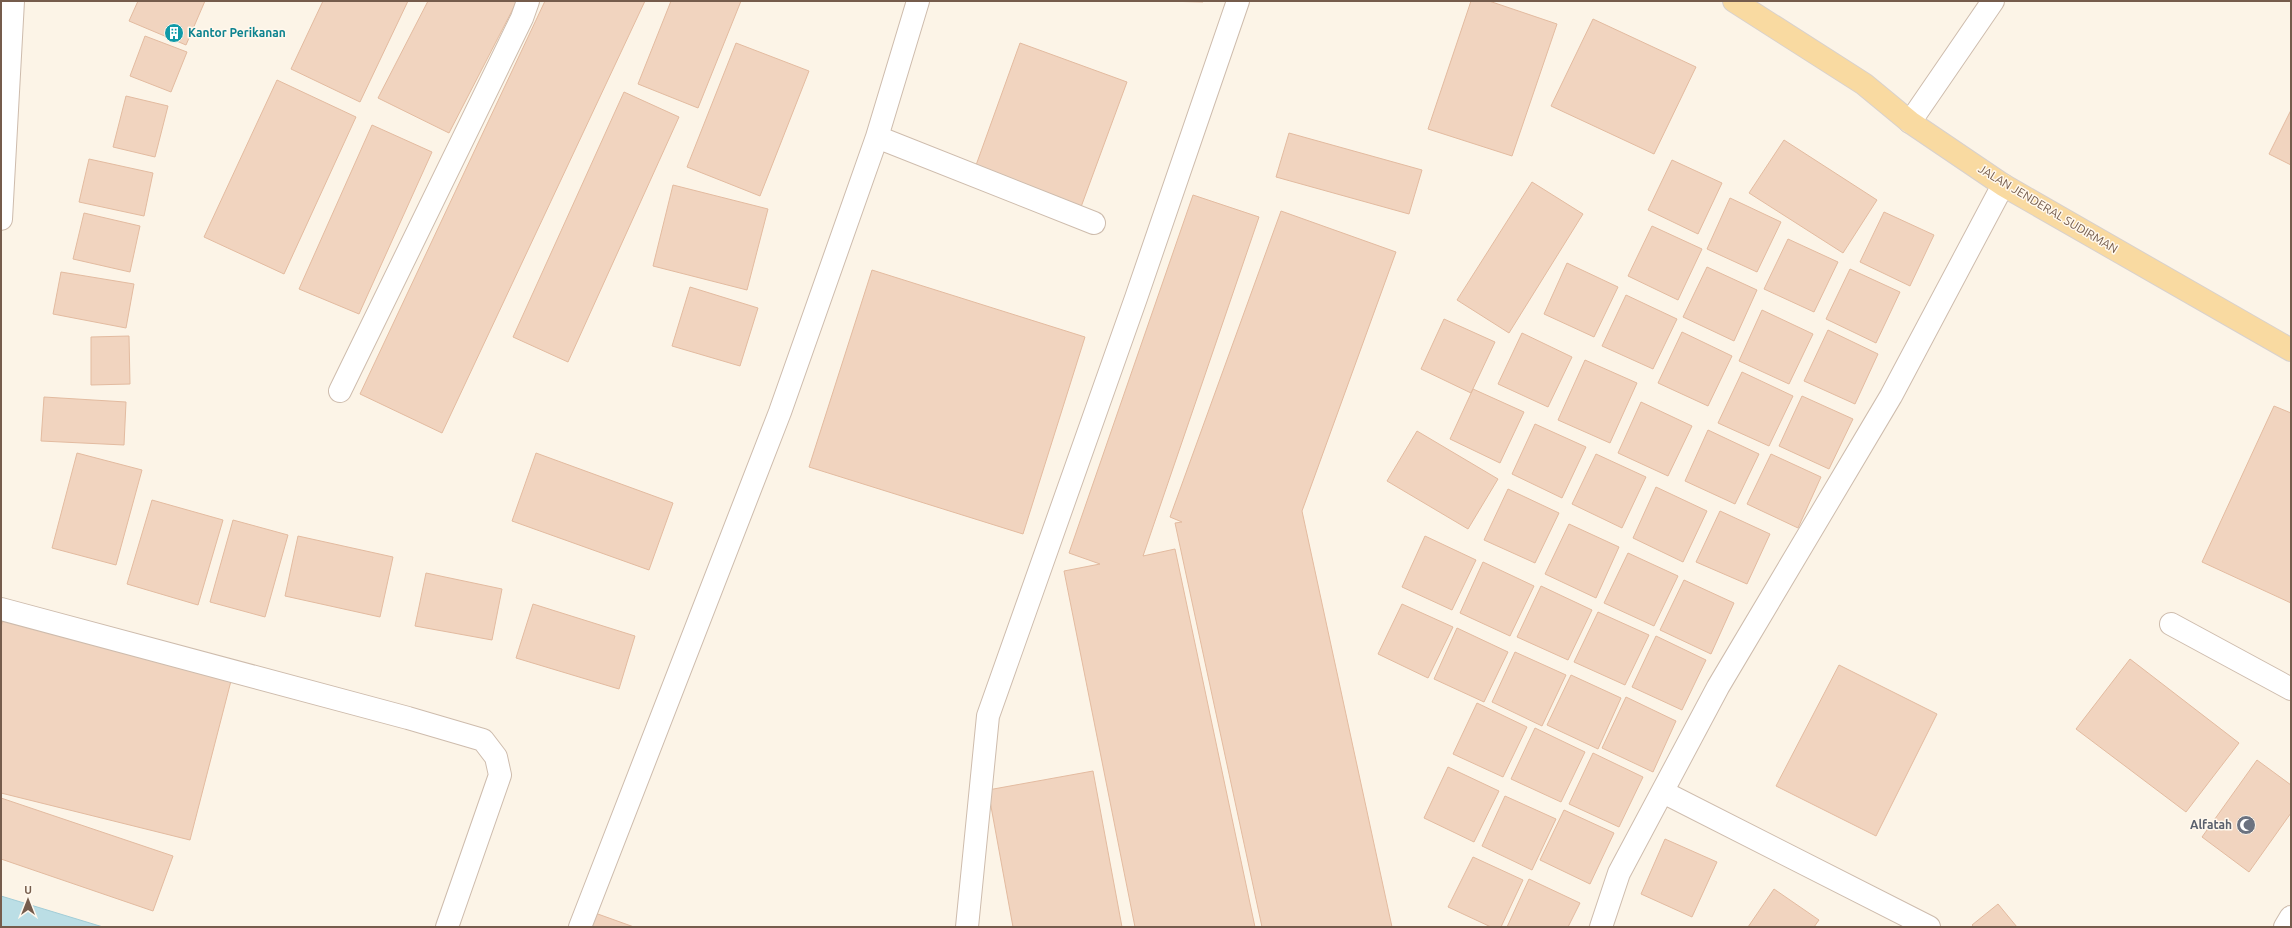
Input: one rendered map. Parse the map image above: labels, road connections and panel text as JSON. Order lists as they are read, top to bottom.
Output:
{
  "streets": {
    "main road": ["JALAN JENDERAL SUDIRMAN"]
  },
  "places": {
    "building": ["Kantor Perikanan"],
    "mosque": ["Alfatah"]
  },
  "north": "top"
}
